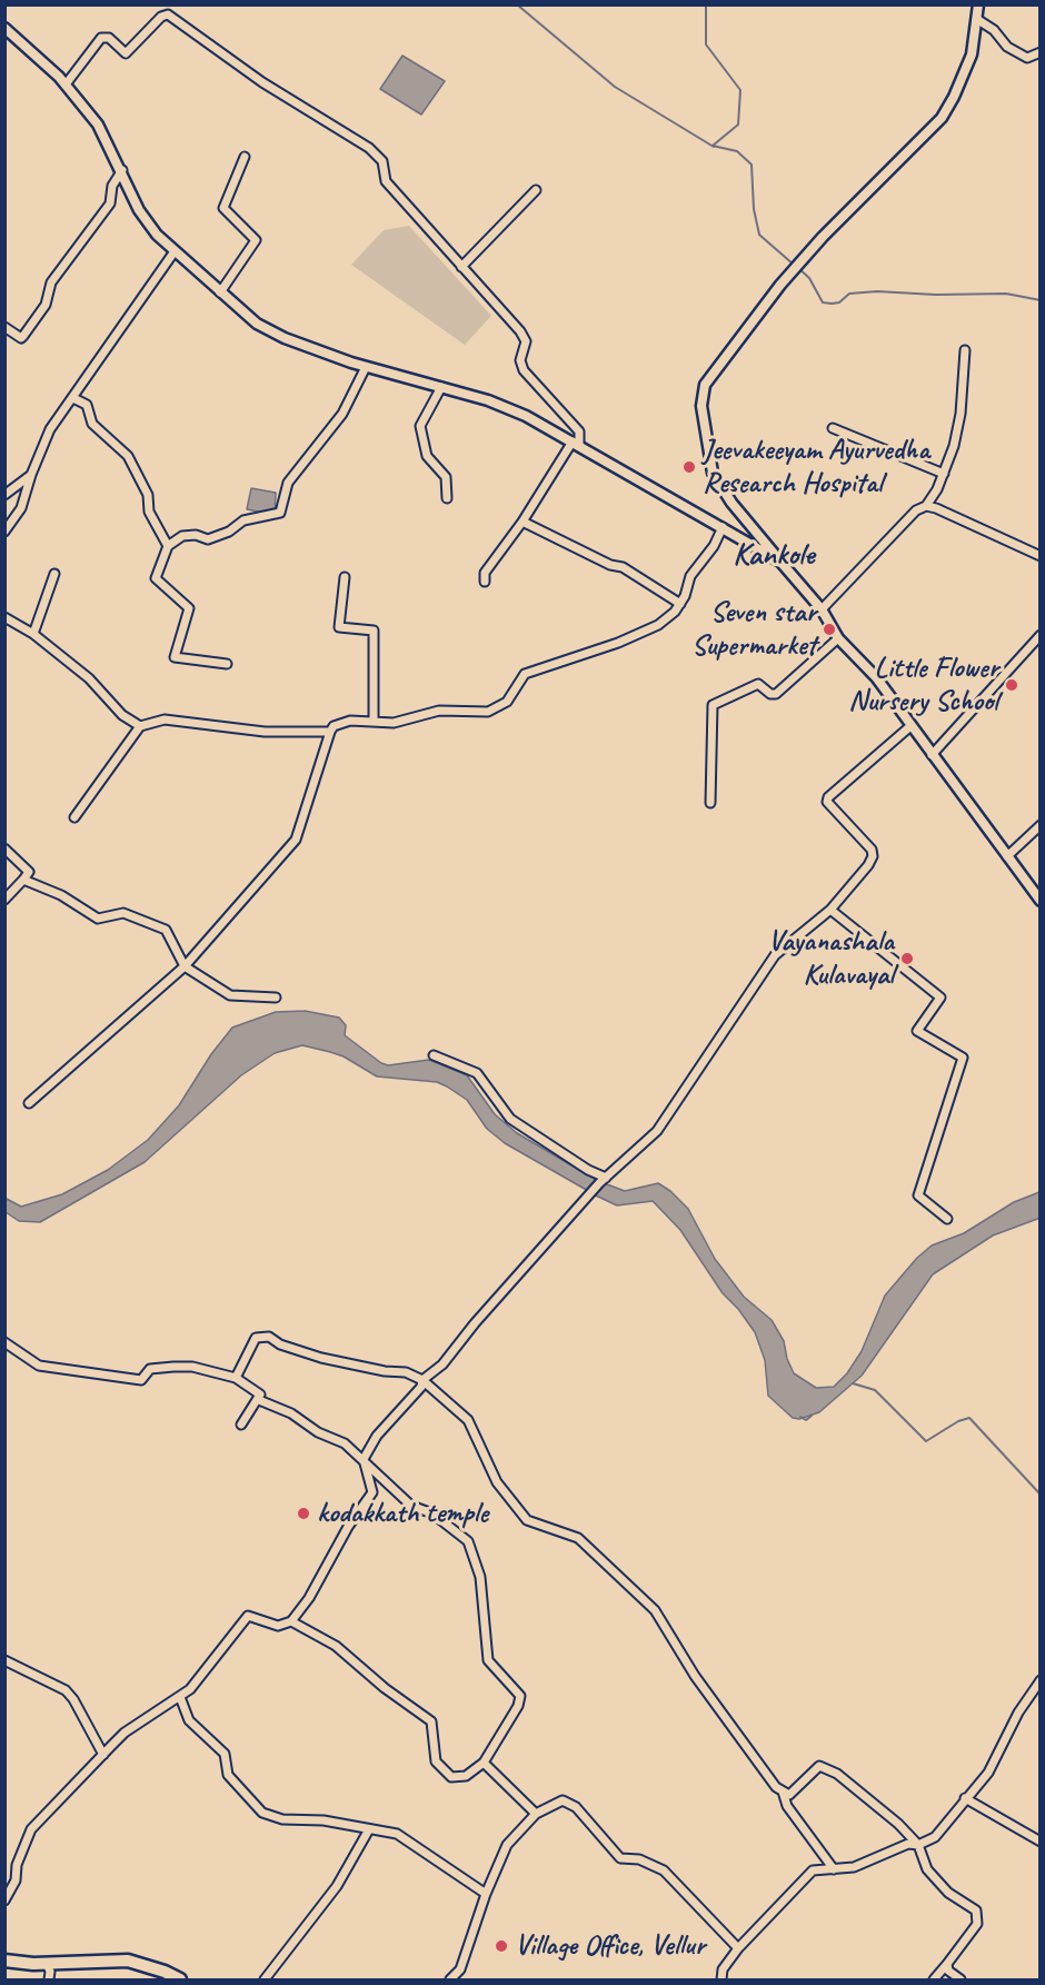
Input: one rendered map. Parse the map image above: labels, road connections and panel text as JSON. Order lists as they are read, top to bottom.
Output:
{
  "districts": ["Kankole"],
  "places": [
    "Jeevakeeyam Ayurvedha Research Hospital",
    "Seven star Supermarket",
    "Little Flower Nursery School",
    "Vayanashala Kulavayal",
    "kodakkath temple",
    "Village Office, Vellur"
  ]
}
